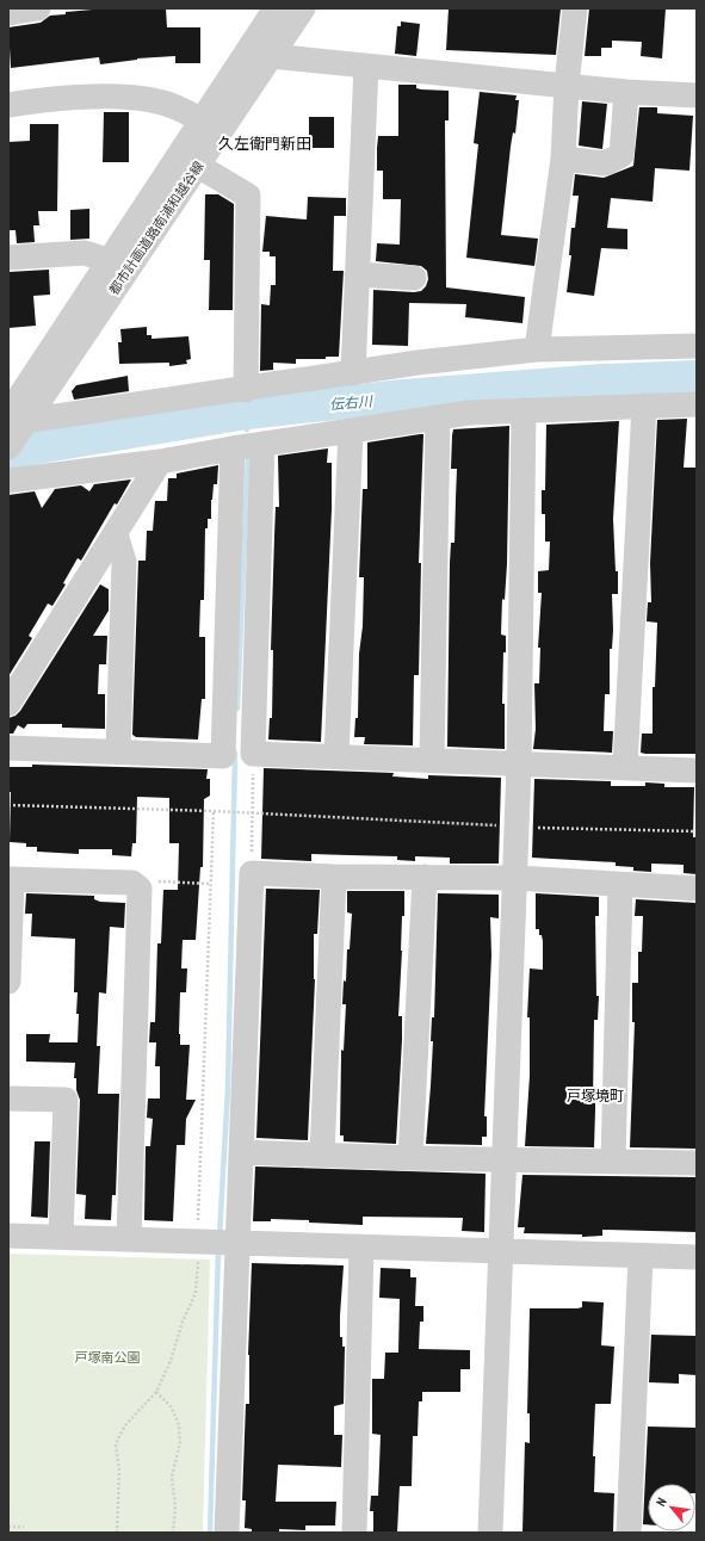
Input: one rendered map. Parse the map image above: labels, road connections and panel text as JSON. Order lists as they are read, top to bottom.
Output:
{
  "streets": {
    "street": ["都市計画道路南浦和越谷線"]
  },
  "districts": ["久左衛門新田", "戸塚境町"],
  "water": ["伝右川"],
  "parks": ["戸塚南公園"],
  "north": "top left"
}
